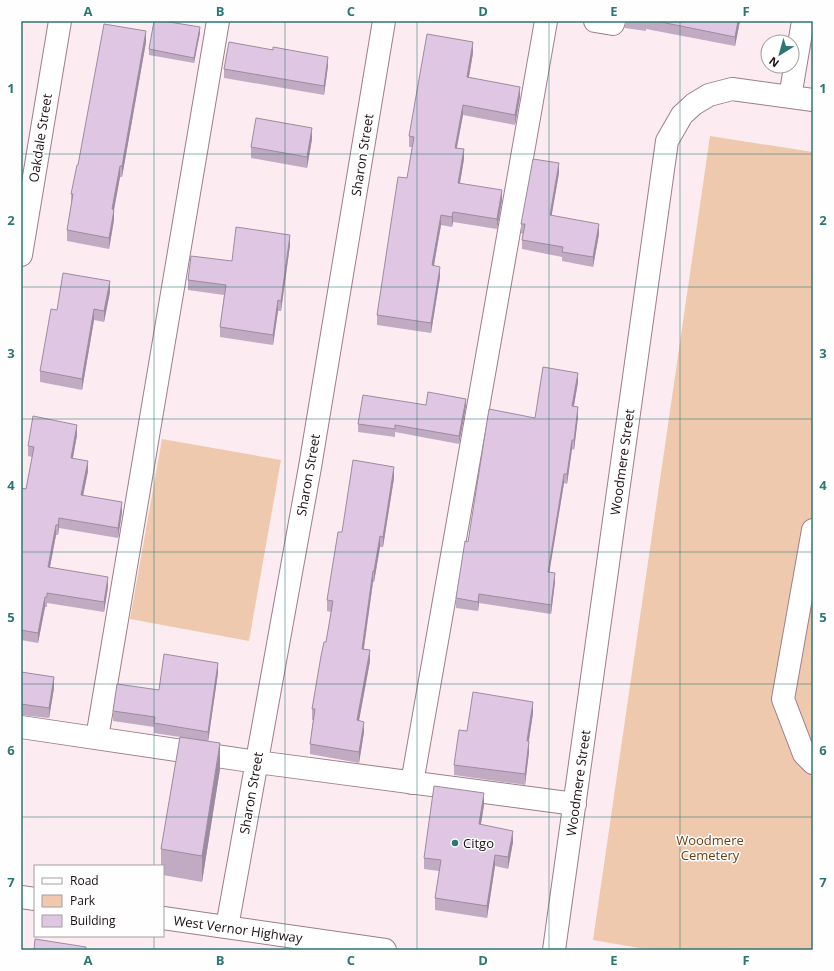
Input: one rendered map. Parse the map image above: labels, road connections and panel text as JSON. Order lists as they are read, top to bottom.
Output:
{
  "streets": {
    "street": [
      "Oakdale Street",
      "Sharon Street",
      "Woodmere Street",
      "West Vernor Highway"
    ]
  },
  "crossings": [
    ["Sharon Street", "West Vernor Highway"]
  ],
  "parks": ["Woodmere Cemetery"],
  "places": ["Citgo"],
  "legend": ["Road", "Park", "Building"],
  "north": "bottom left",
  "grid": {
    "columns": [
      "A",
      "B",
      "C",
      "D",
      "E",
      "F"
    ],
    "rows": [
      "1",
      "2",
      "3",
      "4",
      "5",
      "6",
      "7"
    ]
  }
}
